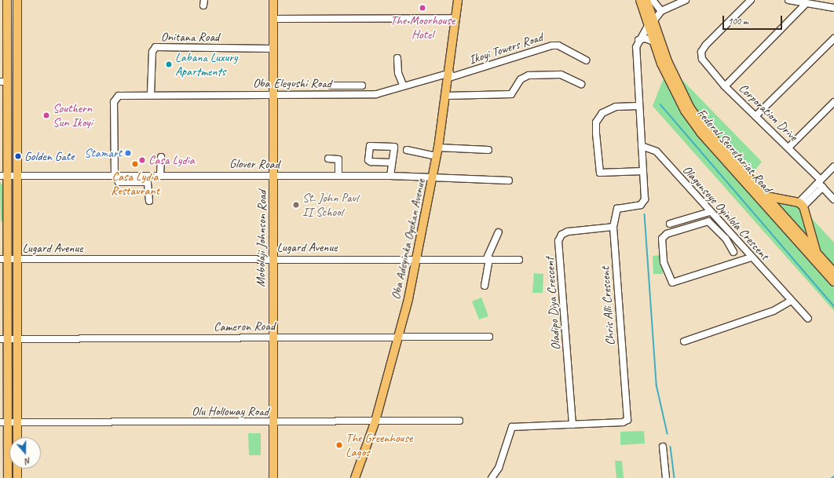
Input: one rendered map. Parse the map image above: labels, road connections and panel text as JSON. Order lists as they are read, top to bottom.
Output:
{
  "streets": {
    "main road": ["Federal Secretariat Road", "Mobolaji Johnson Road", "Oba Adeyinka Oyekan Avenue"],
    "street": [
      "Onitana Road",
      "Ikoyi Towers Road",
      "Oba Elegushi Road",
      "Corporation Drive",
      "Glover Road",
      "Olagunsoye Oyinlola Crescent",
      "Lugard Avenue",
      "Oladipo Diya Crescent",
      "Chris Alli Crescent",
      "Cameron Road",
      "Olu Holloway Road"
    ]
  },
  "crossings": [
    ["Onitana Road", "Oba Elegushi Road"],
    ["Onitana Road", "Mobolaji Johnson Road"],
    ["Ikoyi Towers Road", "Oba Elegushi Road"],
    ["Ikoyi Towers Road", "Oba Adeyinka Oyekan Avenue"],
    ["Oba Elegushi Road", "Glover Road"],
    ["Oba Elegushi Road", "Mobolaji Johnson Road"],
    ["Oba Elegushi Road", "Oba Adeyinka Oyekan Avenue"],
    ["Federal Secretariat Road", "Chris Alli Crescent"],
    ["Glover Road", "Mobolaji Johnson Road"],
    ["Glover Road", "Oba Adeyinka Oyekan Avenue"],
    ["Olagunsoye Oyinlola Crescent", "Chris Alli Crescent"],
    ["Mobolaji Johnson Road", "Lugard Avenue"],
    ["Mobolaji Johnson Road", "Cameron Road"],
    ["Mobolaji Johnson Road", "Olu Holloway Road"],
    ["Oba Adeyinka Oyekan Avenue", "Lugard Avenue"],
    ["Oba Adeyinka Oyekan Avenue", "Cameron Road"],
    ["Oba Adeyinka Oyekan Avenue", "Olu Holloway Road"],
    ["Oladipo Diya Crescent", "Chris Alli Crescent"]
  ],
  "places": [
    "The Moorhouse Hotel",
    "Labana Luxury Apartments",
    "Southern Sun Ikoyi",
    "Stamart",
    "Golden Gate",
    "Casa Lydia",
    "Casa Lydia Restaurant",
    "St. John Paul II School",
    "The Greenhouse Lagos"
  ],
  "scale_bar": "100 m",
  "north": "bottom"
}
